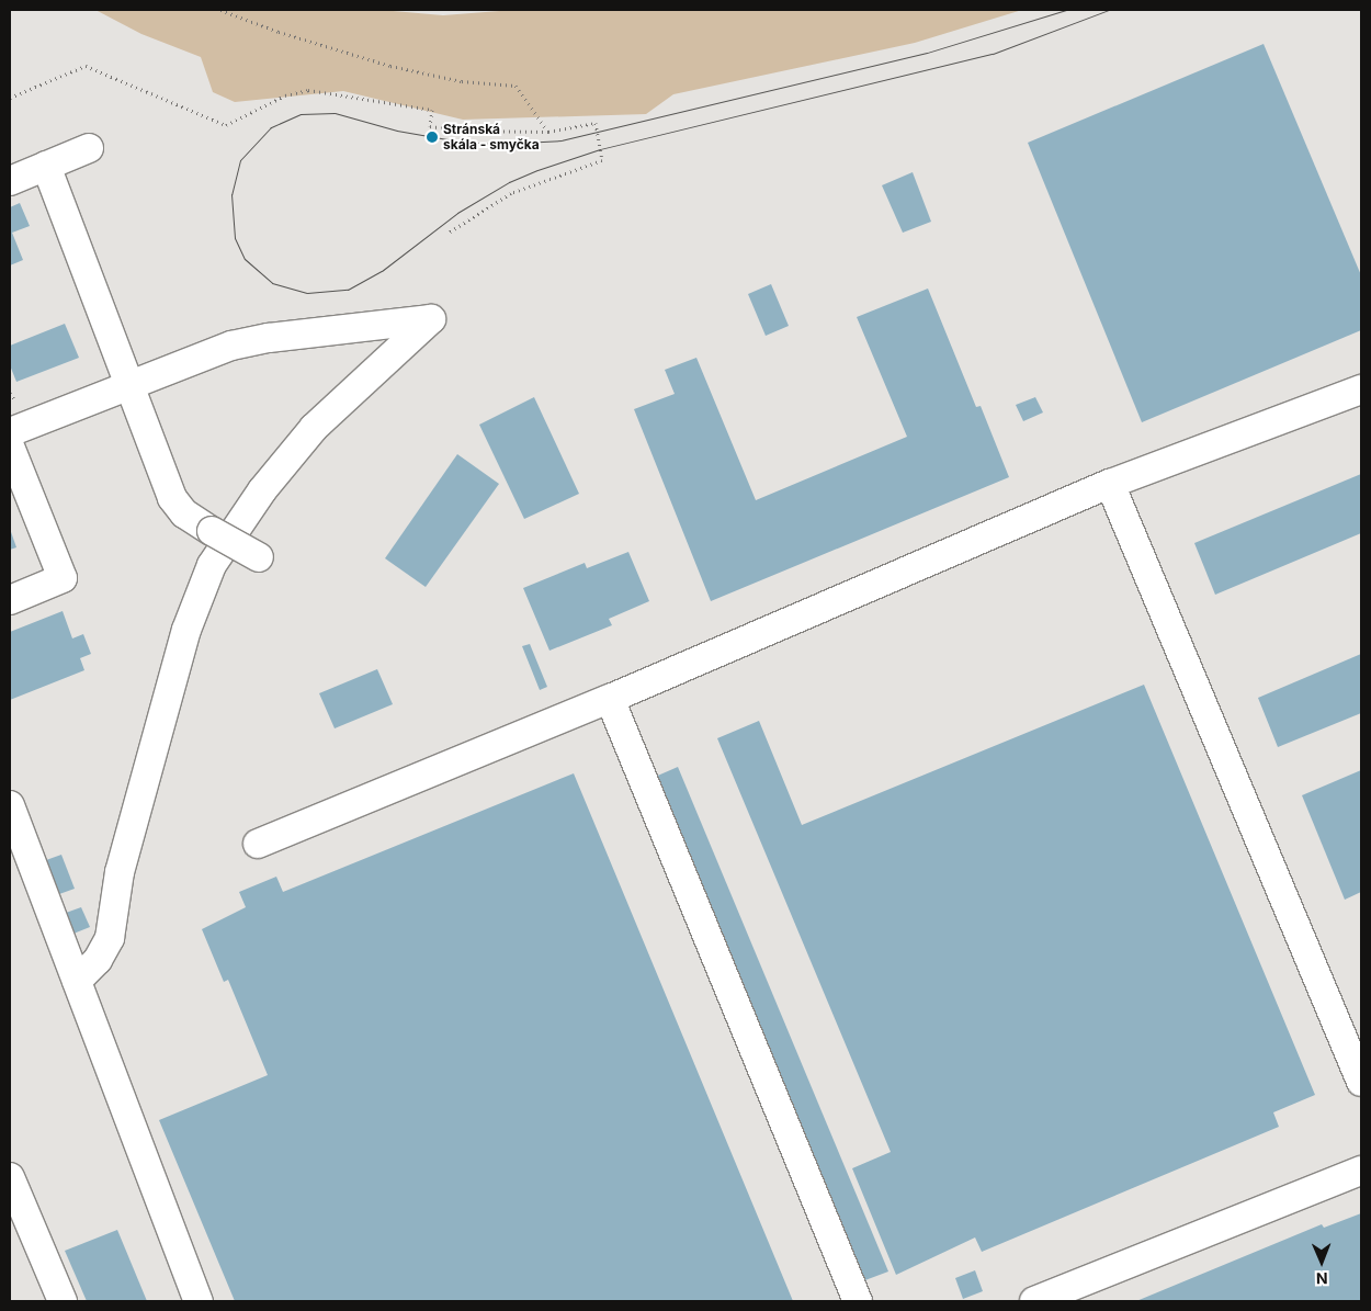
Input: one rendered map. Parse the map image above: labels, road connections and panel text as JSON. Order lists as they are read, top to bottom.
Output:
{
  "places": ["Stránská skála - smyčka"],
  "north": "bottom"
}
